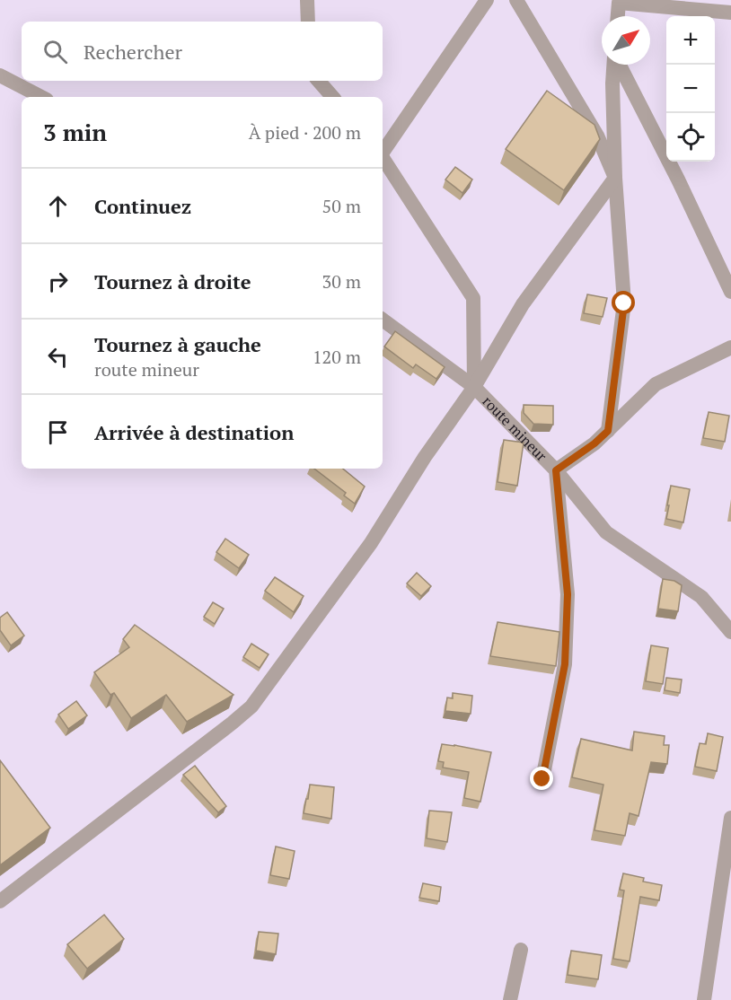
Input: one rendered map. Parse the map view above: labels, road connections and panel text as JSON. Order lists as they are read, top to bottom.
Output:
{
  "streets": {
    "street": ["route mineur"]
  },
  "north": "top right",
  "page": {
    "map_buttons": ["+", "−"],
    "search": "Rechercher",
    "heading": ["3 min", "À pied · 200 m"],
    "list": [
      ["Continuez", "50 m"],
      ["Tournez à droite", "30 m"],
      ["Tournez à gauche", "route mineur", "120 m"],
      "Arrivée à destination"
    ]
  }
}
